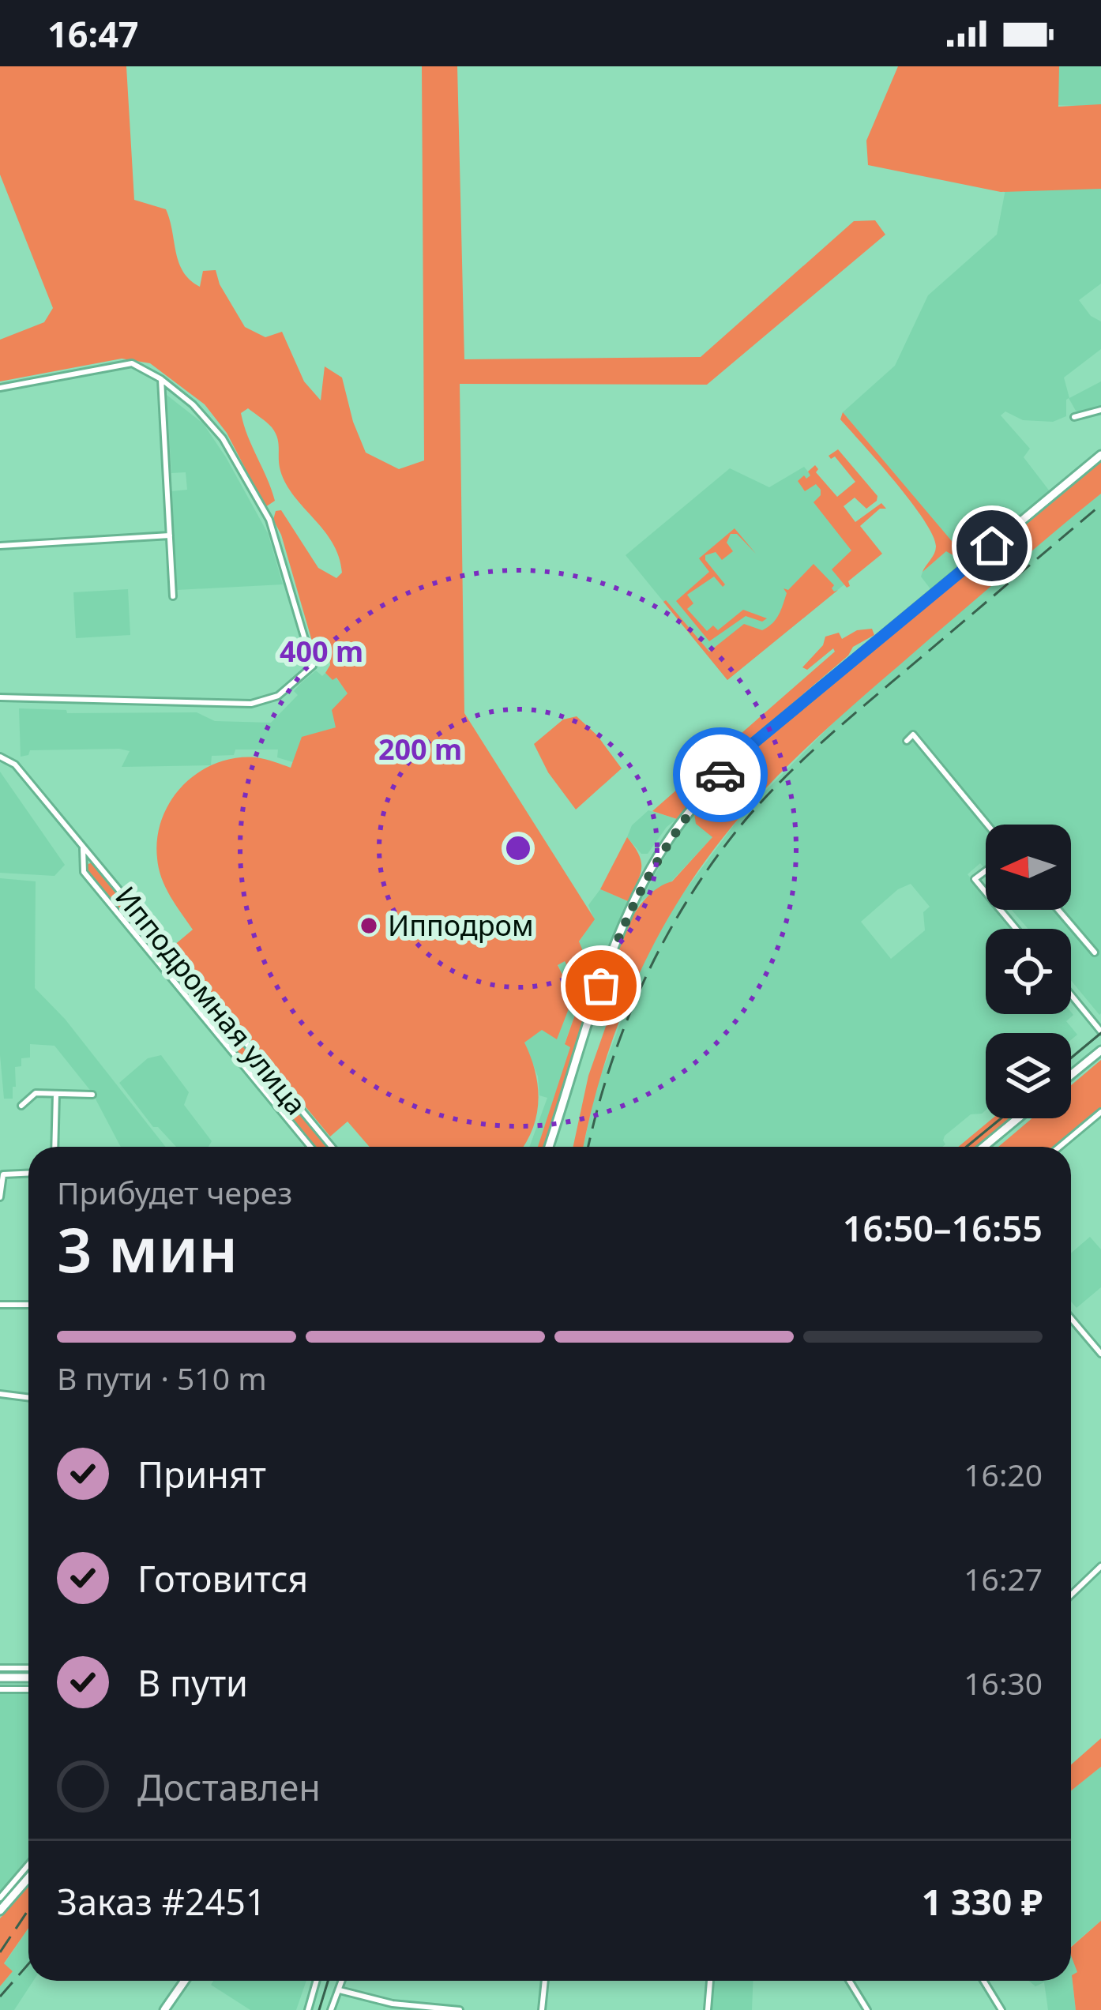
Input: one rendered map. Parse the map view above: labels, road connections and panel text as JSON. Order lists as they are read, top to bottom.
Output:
{
  "streets": {
    "street": ["Ипподромная улица"]
  },
  "places": ["Ипподром"],
  "north": "left",
  "page": {
    "status": "16:47",
    "heading": ["3 мин", "Прибудет через", "16:50–16:55"],
    "panel": ["Заказ #2451", "1 330 ₽"],
    "bar": "В пути · 510 m",
    "list": [
      ["Принят", "16:20"],
      ["Готовится", "16:27"],
      ["В пути", "16:30"],
      "Доставлен"
    ]
  },
  "rings": ["400 m", "200 m"]
}
